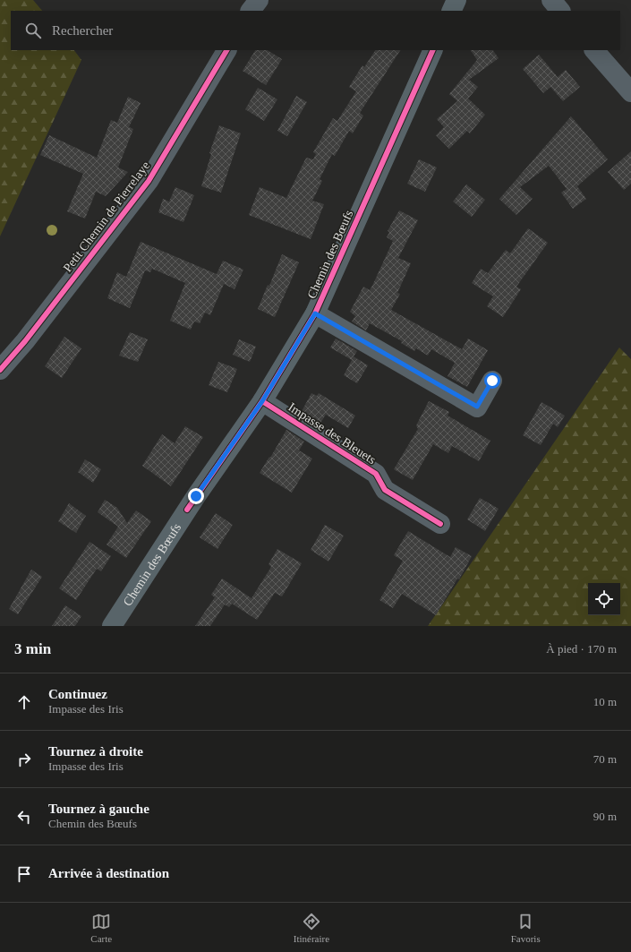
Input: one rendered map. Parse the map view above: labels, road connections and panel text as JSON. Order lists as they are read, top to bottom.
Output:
{
  "streets": {
    "street": ["Petit Chemin de Pierrelaye", "Chemin des Bœufs", "Impasse des Bleuets"]
  },
  "crossings": [
    ["Chemin des Bœufs", "Impasse des Bleuets"]
  ],
  "page": {
    "search": "Rechercher",
    "heading": ["3 min", "À pied · 170 m"],
    "list": [
      ["Continuez", "Impasse des Iris", "10 m"],
      ["Tournez à droite", "Impasse des Iris", "70 m"],
      ["Tournez à gauche", "Chemin des Bœufs", "90 m"],
      "Arrivée à destination"
    ],
    "nav": ["Carte", "Itinéraire", "Favoris"]
  }
}
